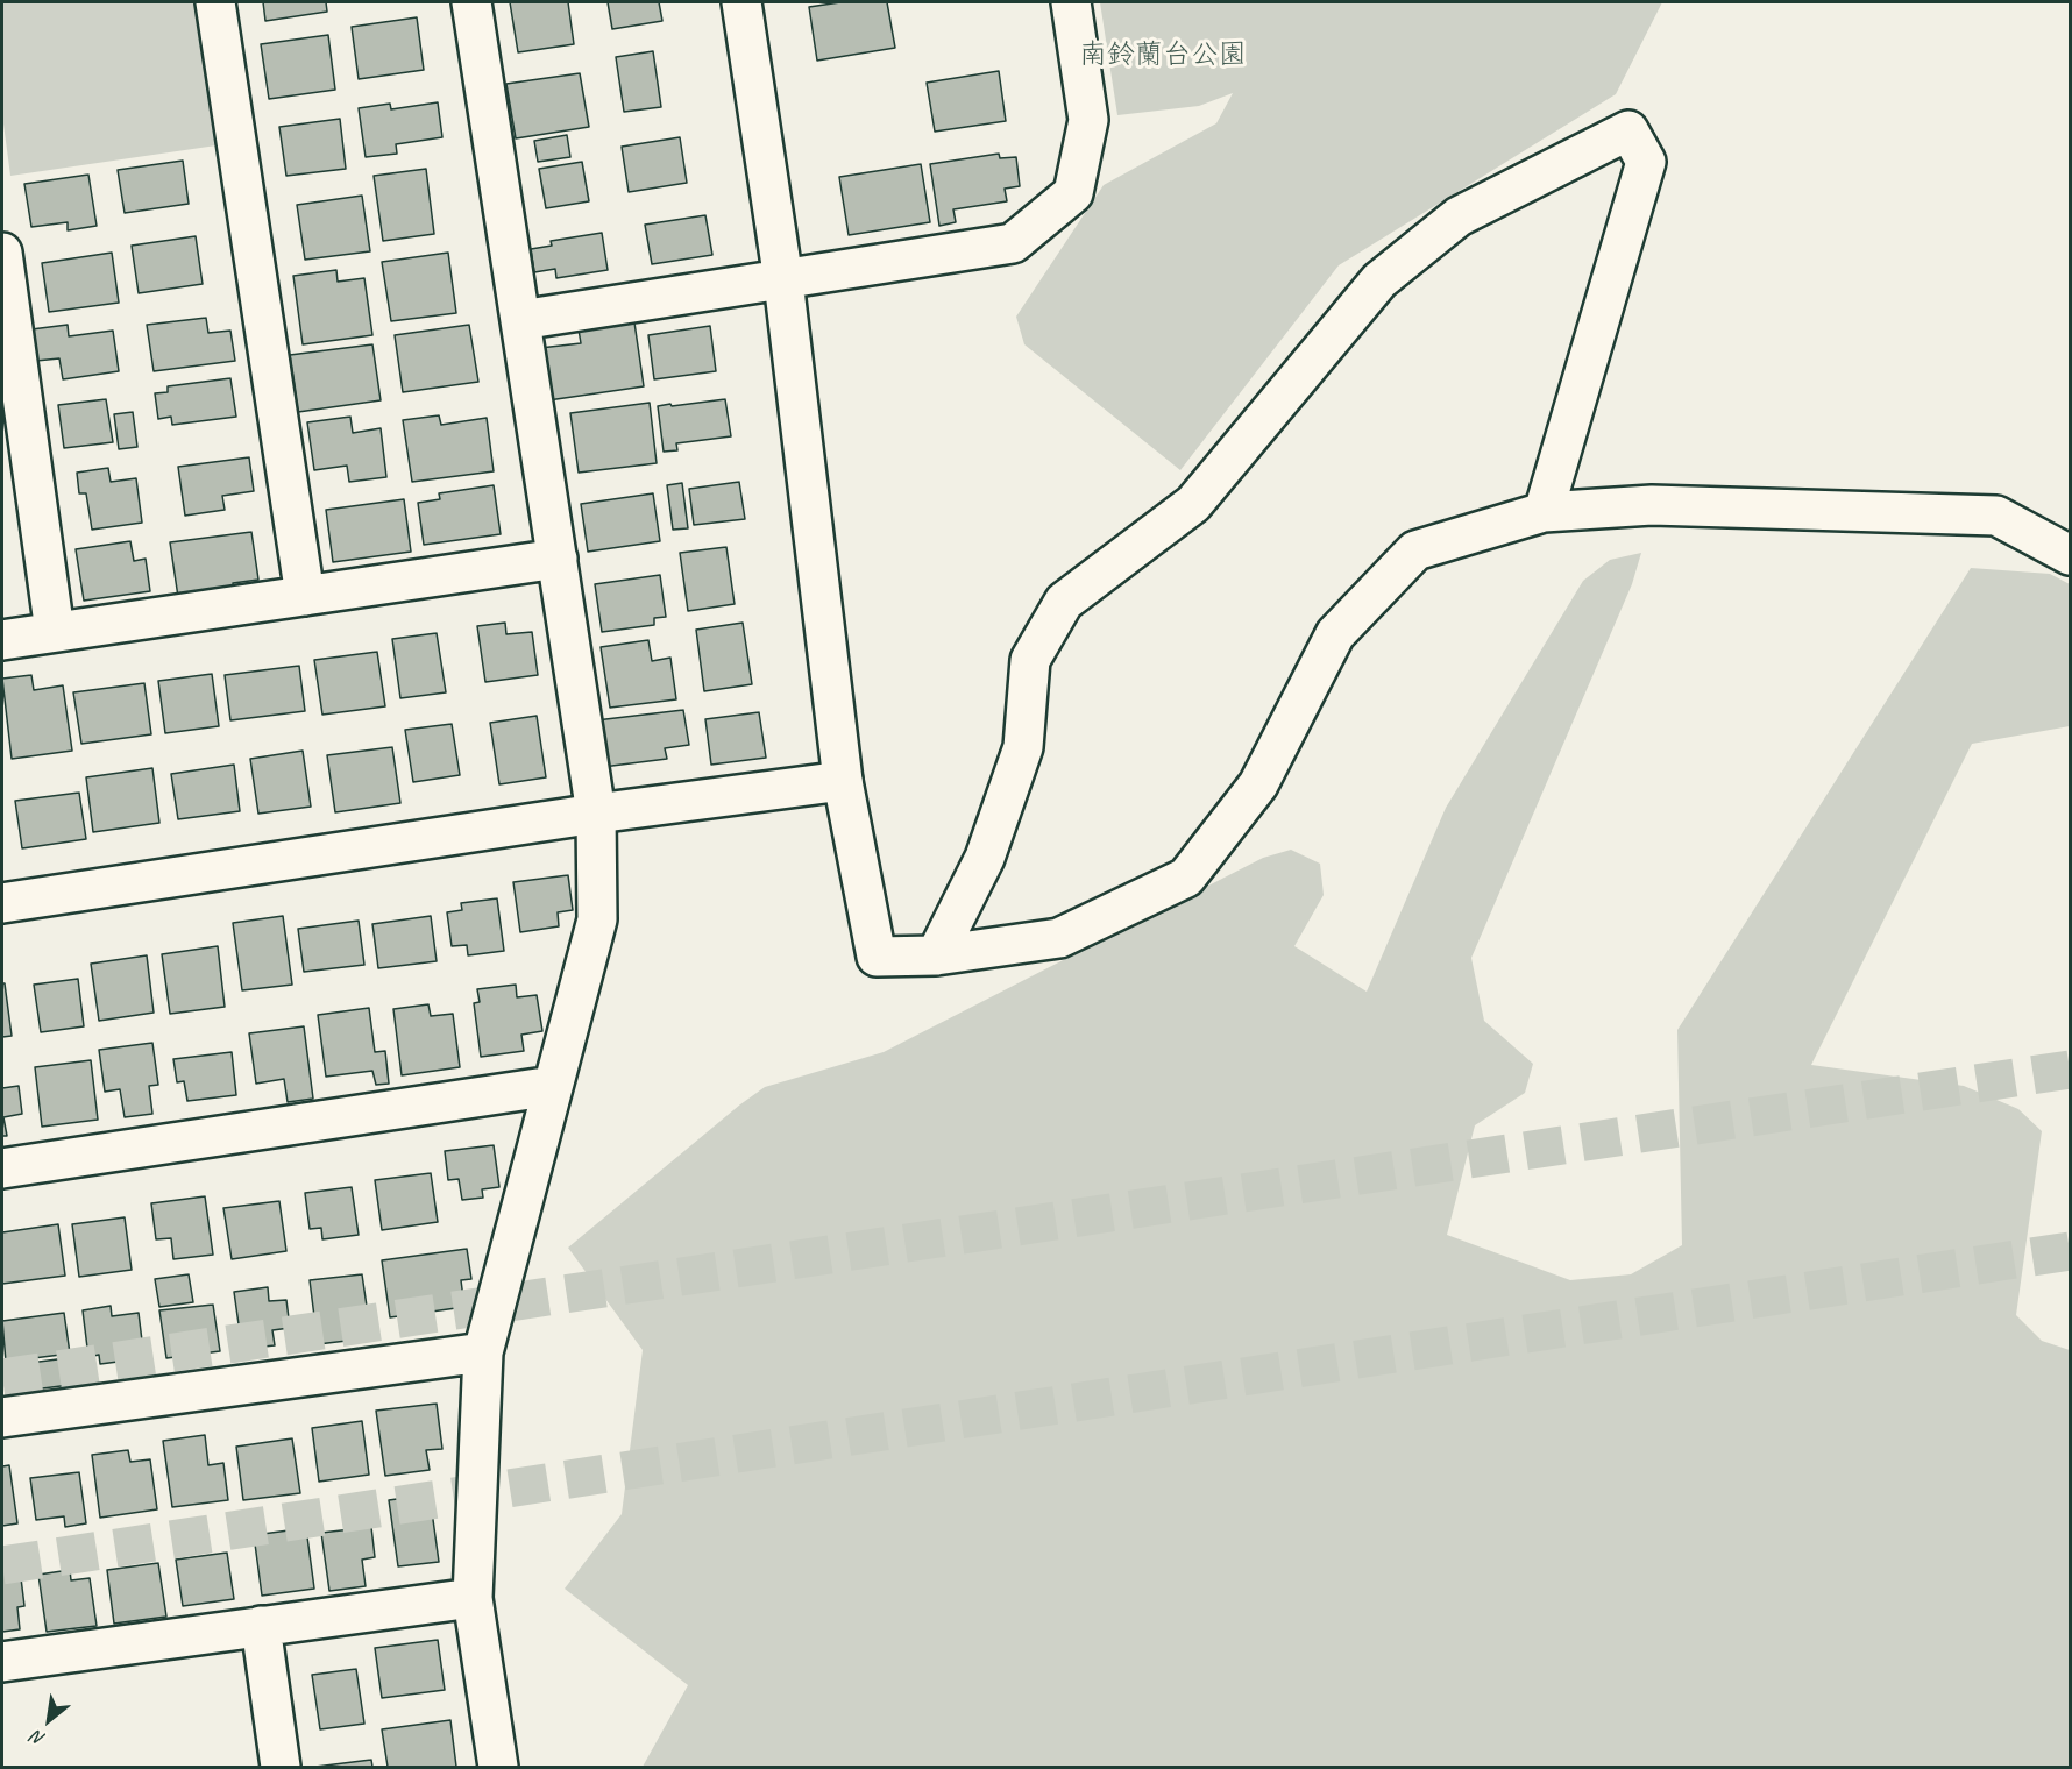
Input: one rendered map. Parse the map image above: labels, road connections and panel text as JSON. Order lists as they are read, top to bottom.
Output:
{
  "parks": ["南鈴蘭台公園"],
  "north": "bottom left"
}
